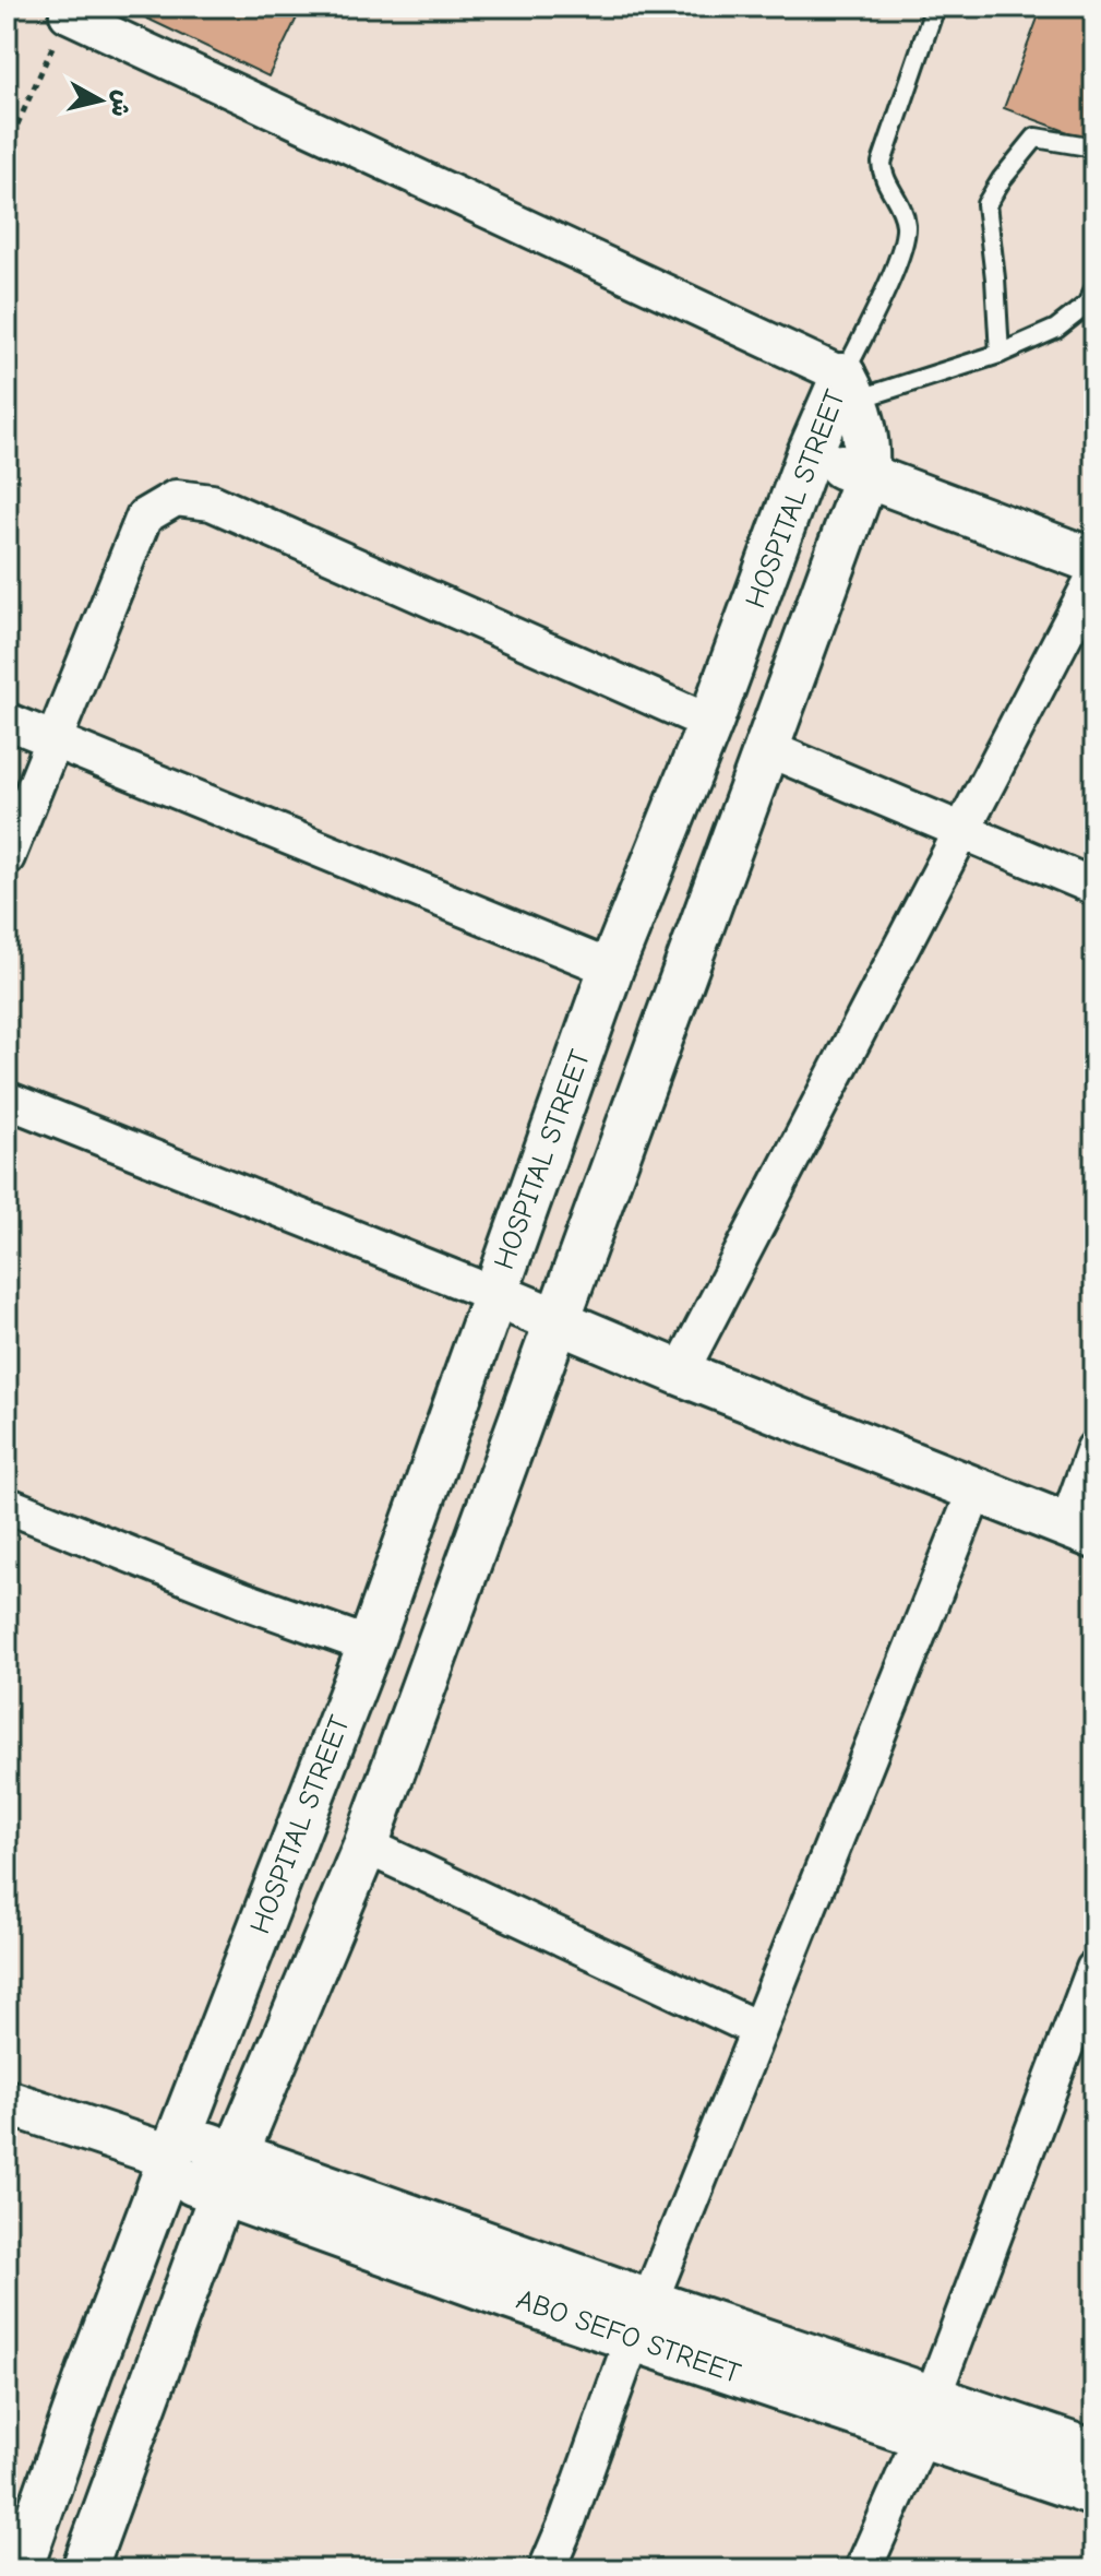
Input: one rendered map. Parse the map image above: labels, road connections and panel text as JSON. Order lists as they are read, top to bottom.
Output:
{
  "streets": {
    "street": ["HOSPITAL STREET", "ABO SEFO STREET"]
  },
  "crossings": [
    ["HOSPITAL STREET", "ABO SEFO STREET"]
  ],
  "north": "right"
}
